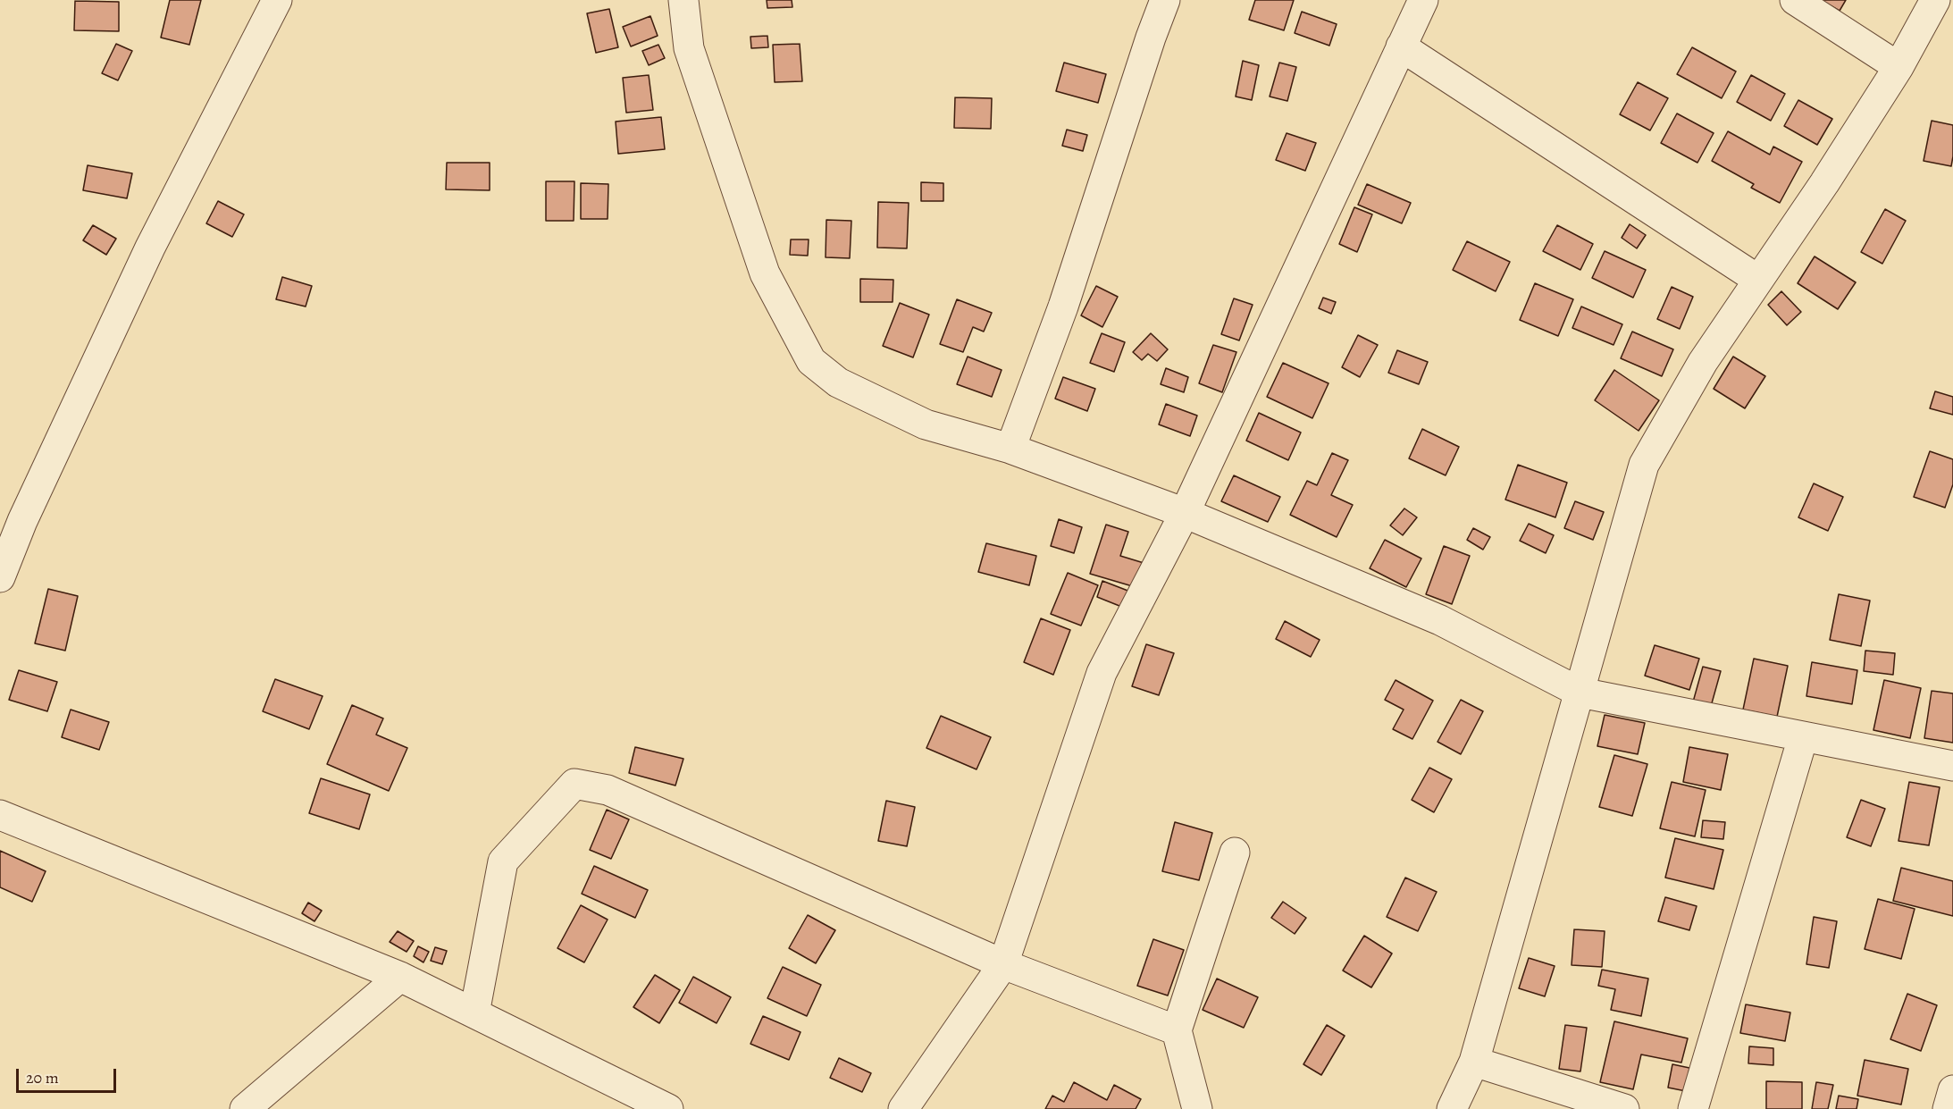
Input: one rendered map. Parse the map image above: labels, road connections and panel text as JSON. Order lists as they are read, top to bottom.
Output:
{
  "scale_bar": "20 m"
}
